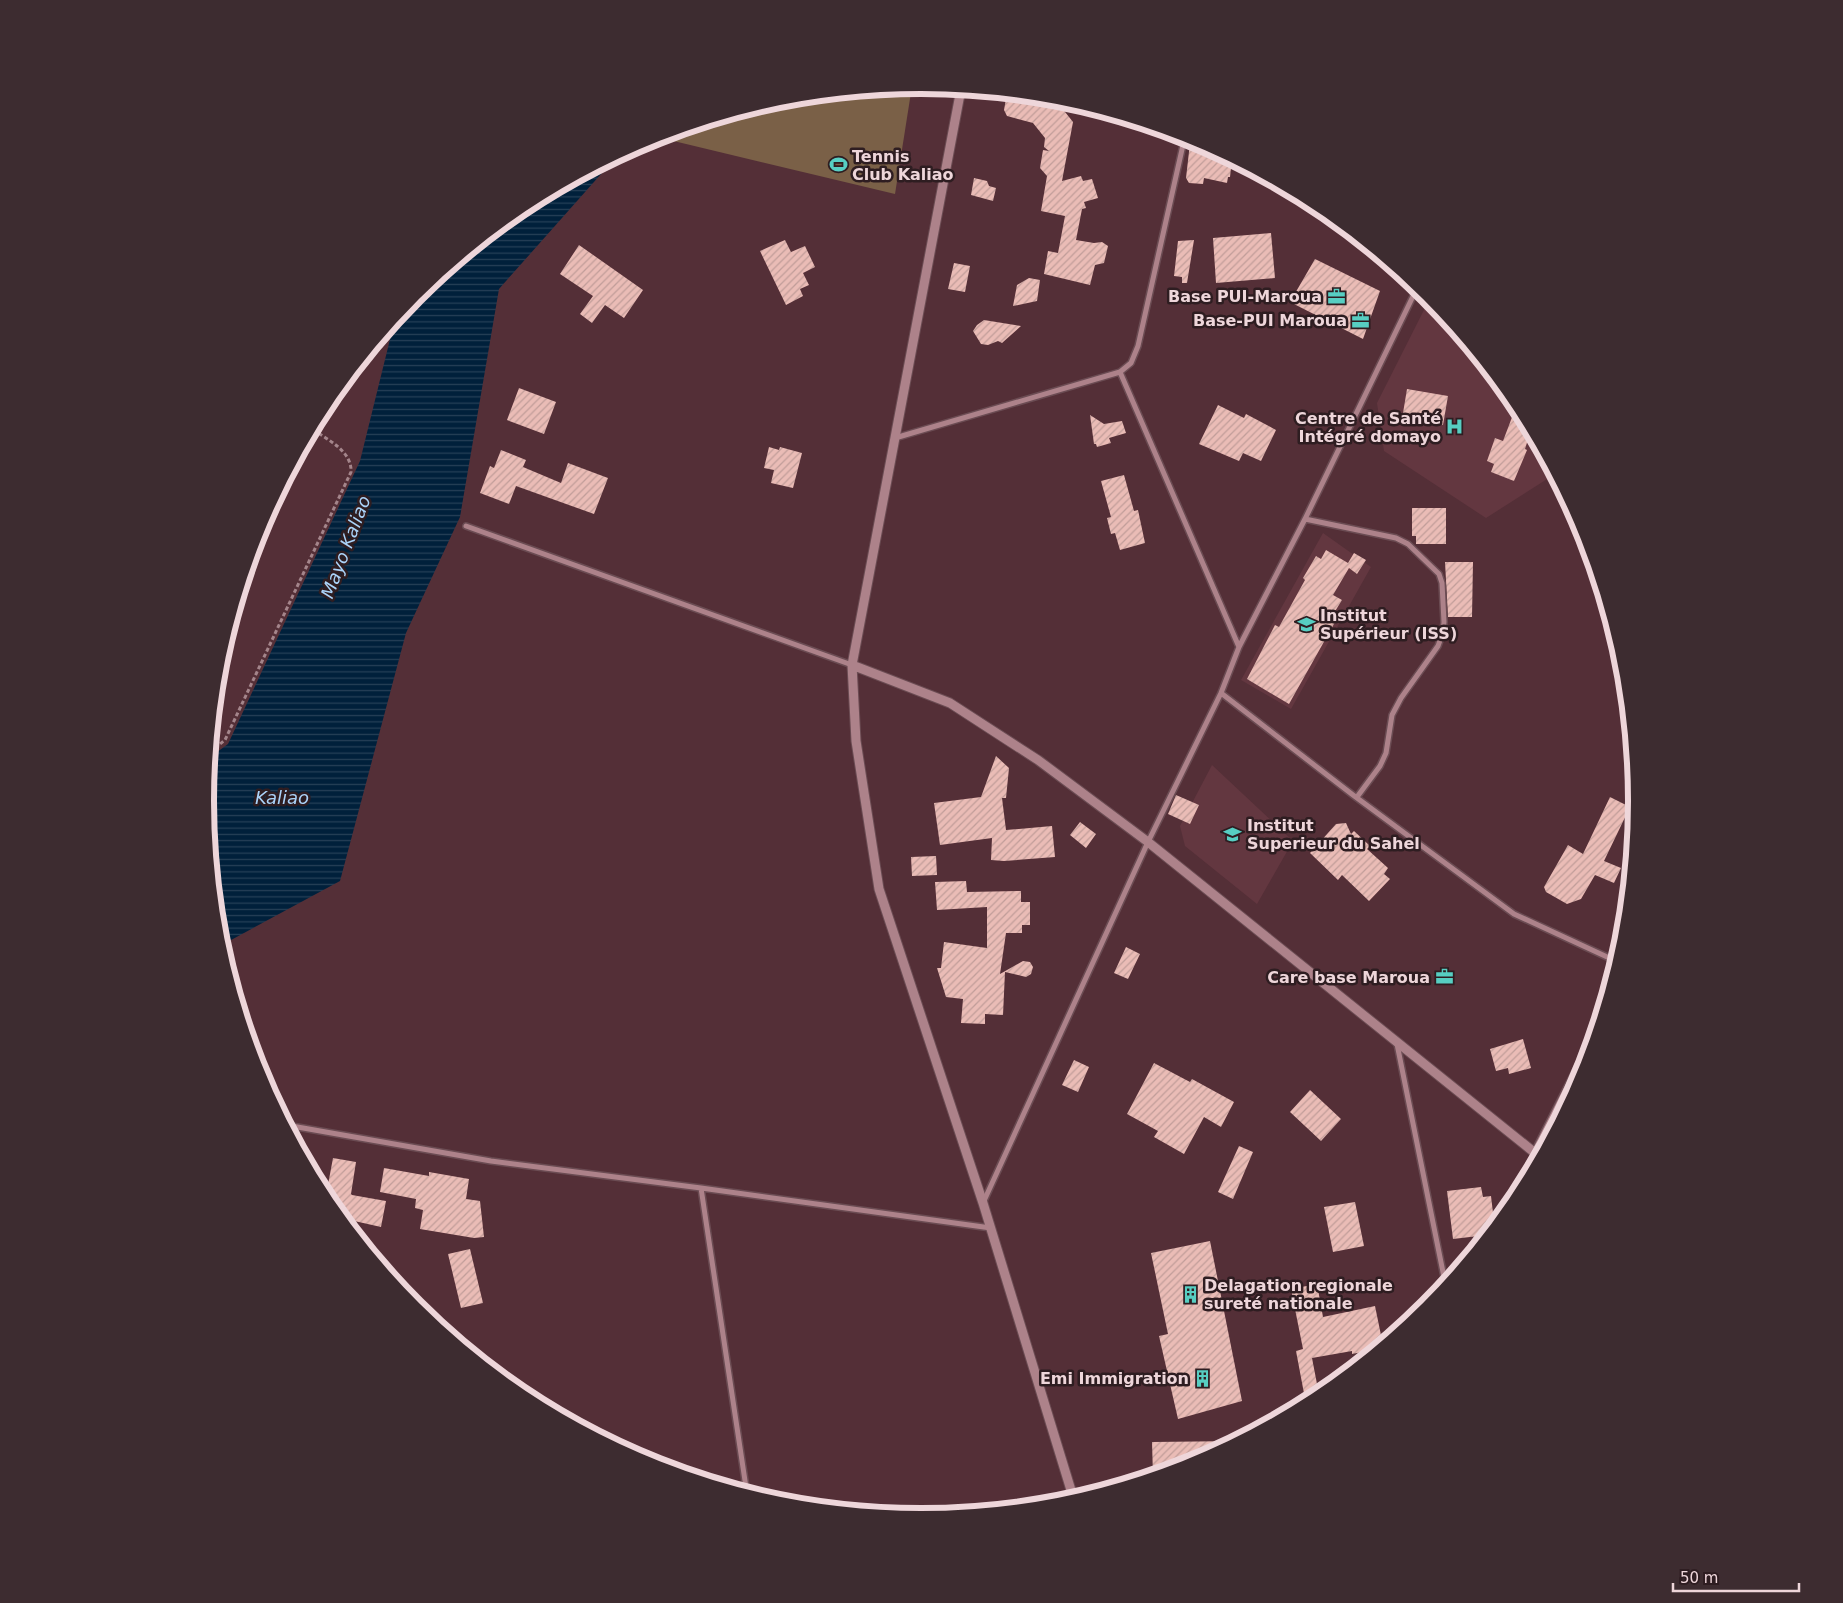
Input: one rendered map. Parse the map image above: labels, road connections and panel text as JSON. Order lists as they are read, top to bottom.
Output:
{
  "water": ["Mayo Kaliao", "Kaliao"],
  "places": {
    "sports": ["Tennis Club Kaliao"],
    "office": ["Base PUI-Maroua", "Base-PUI Maroua", "Care base Maroua"],
    "hospital": ["Centre de Santé Intégré domayo"],
    "school or university": ["Institut Supérieur (ISS)", "Institut Superieur du Sahel"],
    "building": ["Delagation regionale sureté nationale", "Emi Immigration"]
  },
  "scale_bar": "50 m"
}
